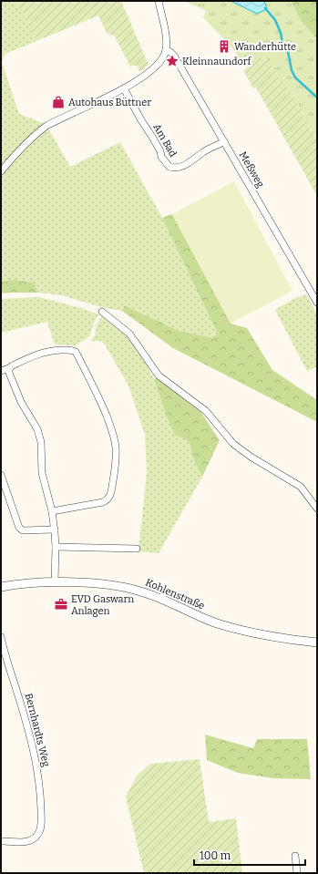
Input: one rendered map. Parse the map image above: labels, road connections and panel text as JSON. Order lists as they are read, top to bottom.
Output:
{
  "streets": {
    "street": [
      "Am Bad",
      "Meßweg",
      "Kohlenstraße",
      "Bernhardts Weg"
    ]
  },
  "crossings": [
    ["Am Bad", "Meßweg"]
  ],
  "places": {
    "building": ["Wanderhütte"],
    "place": ["Kleinnaundorf"],
    "shop": ["Autohaus Büttner"],
    "office": ["EVD Gaswarn Anlagen"]
  },
  "scale_bar": "100 m"
}
